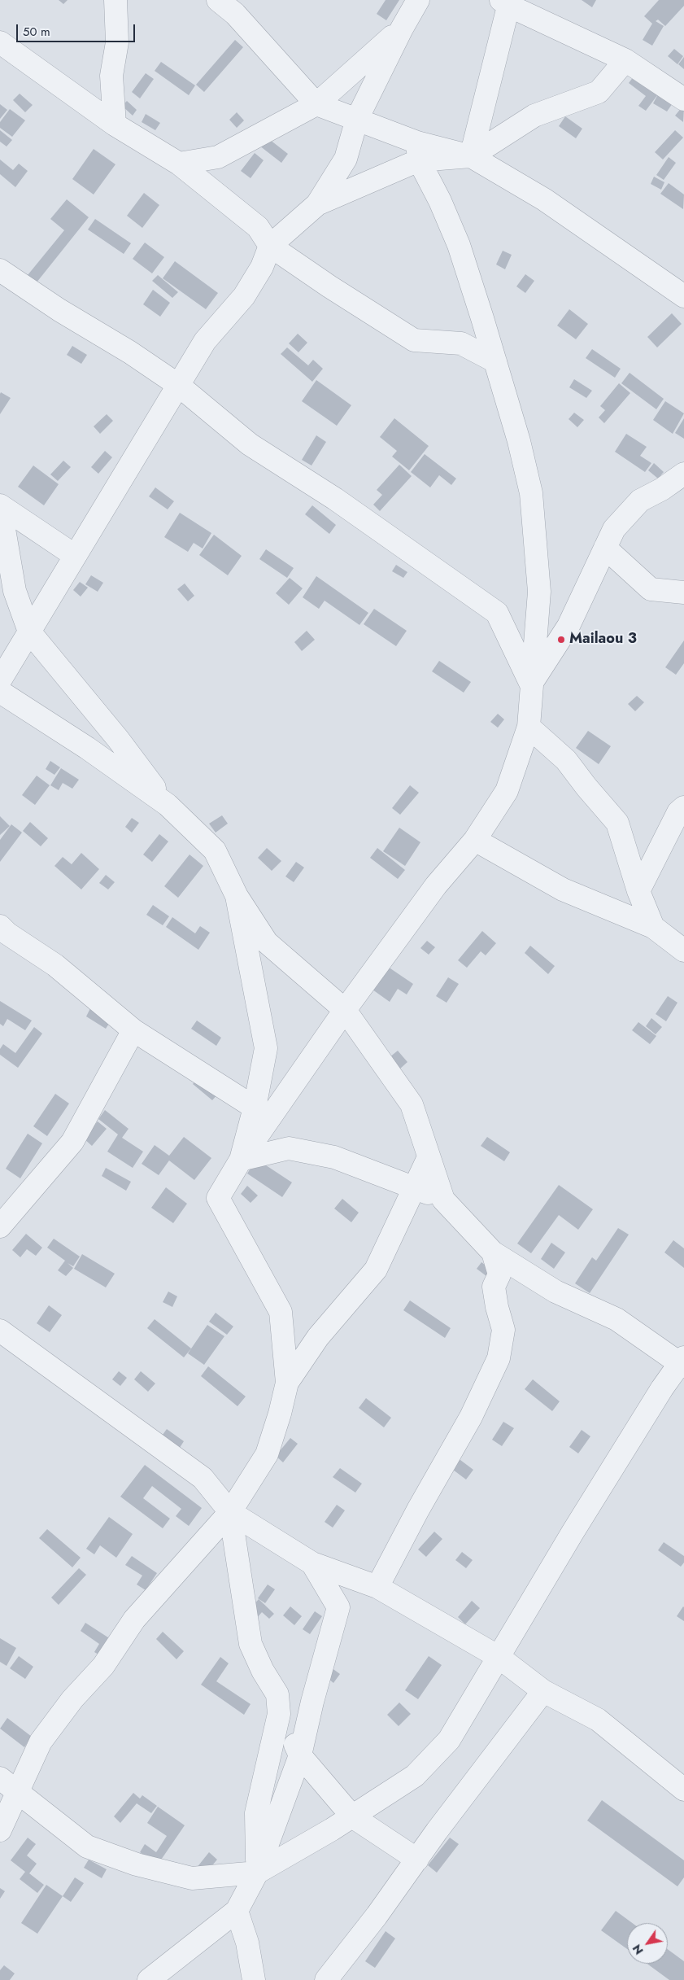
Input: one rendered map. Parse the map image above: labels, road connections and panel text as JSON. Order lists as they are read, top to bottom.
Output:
{
  "places": ["Mailaou 3"],
  "scale_bar": "50 m",
  "north": "bottom left"
}
